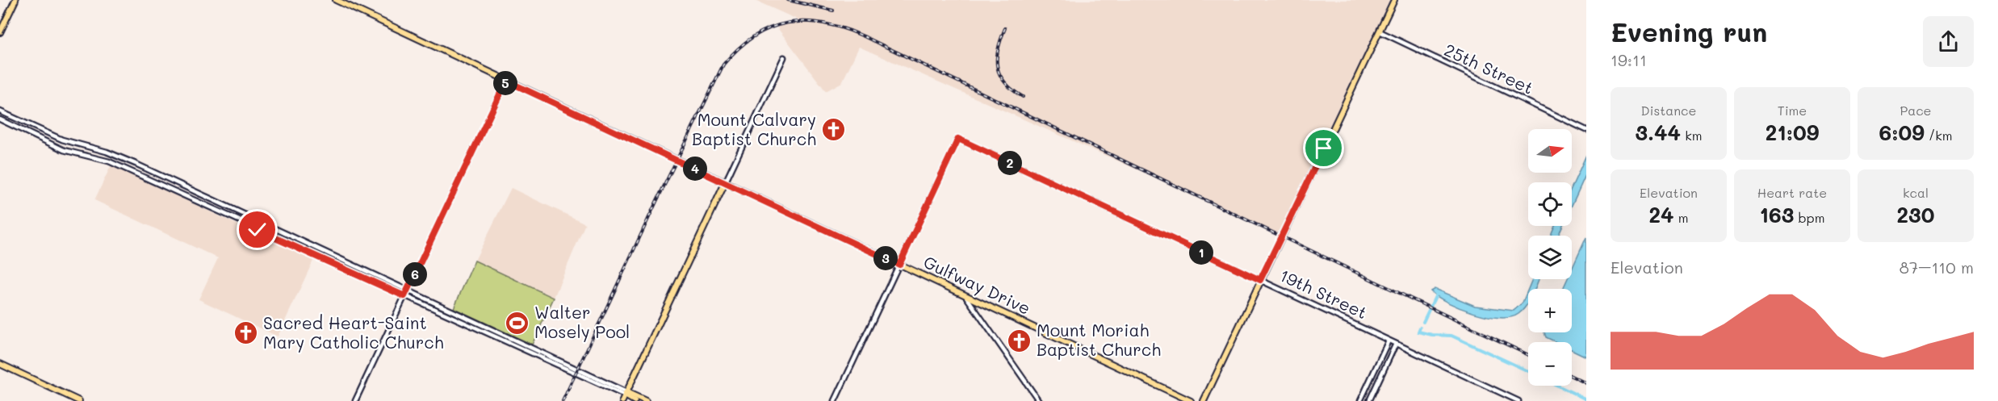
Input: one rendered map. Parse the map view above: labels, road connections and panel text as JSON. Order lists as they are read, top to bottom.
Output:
{
  "streets": {
    "main road": ["Gulfway Drive"],
    "street": ["25th Street", "19th Street"]
  },
  "crossings": [
    ["Gulfway Drive", "19th Street"]
  ],
  "places": {
    "church": ["Mount Calvary Baptist Church", "Sacred Heart-Saint Mary Catholic Church", "Mount Moriah Baptist Church"],
    "sports": ["Walter Mosely Pool"]
  },
  "north": "right",
  "page": {
    "heading": ["Evening run", "19:11"],
    "pins": [
      "5",
      "2",
      "4",
      "1",
      "3",
      "6"
    ],
    "stats": [
      ["Distance", "3.44 km"],
      ["Time", "21:09"],
      ["Pace", "6:09 /km"],
      ["Elevation", "24 m"],
      ["Heart rate", "163 bpm"],
      ["kcal", "230"]
    ],
    "map_buttons": ["+", "−"],
    "chart": ["Elevation", "87–110 m"]
  }
}
